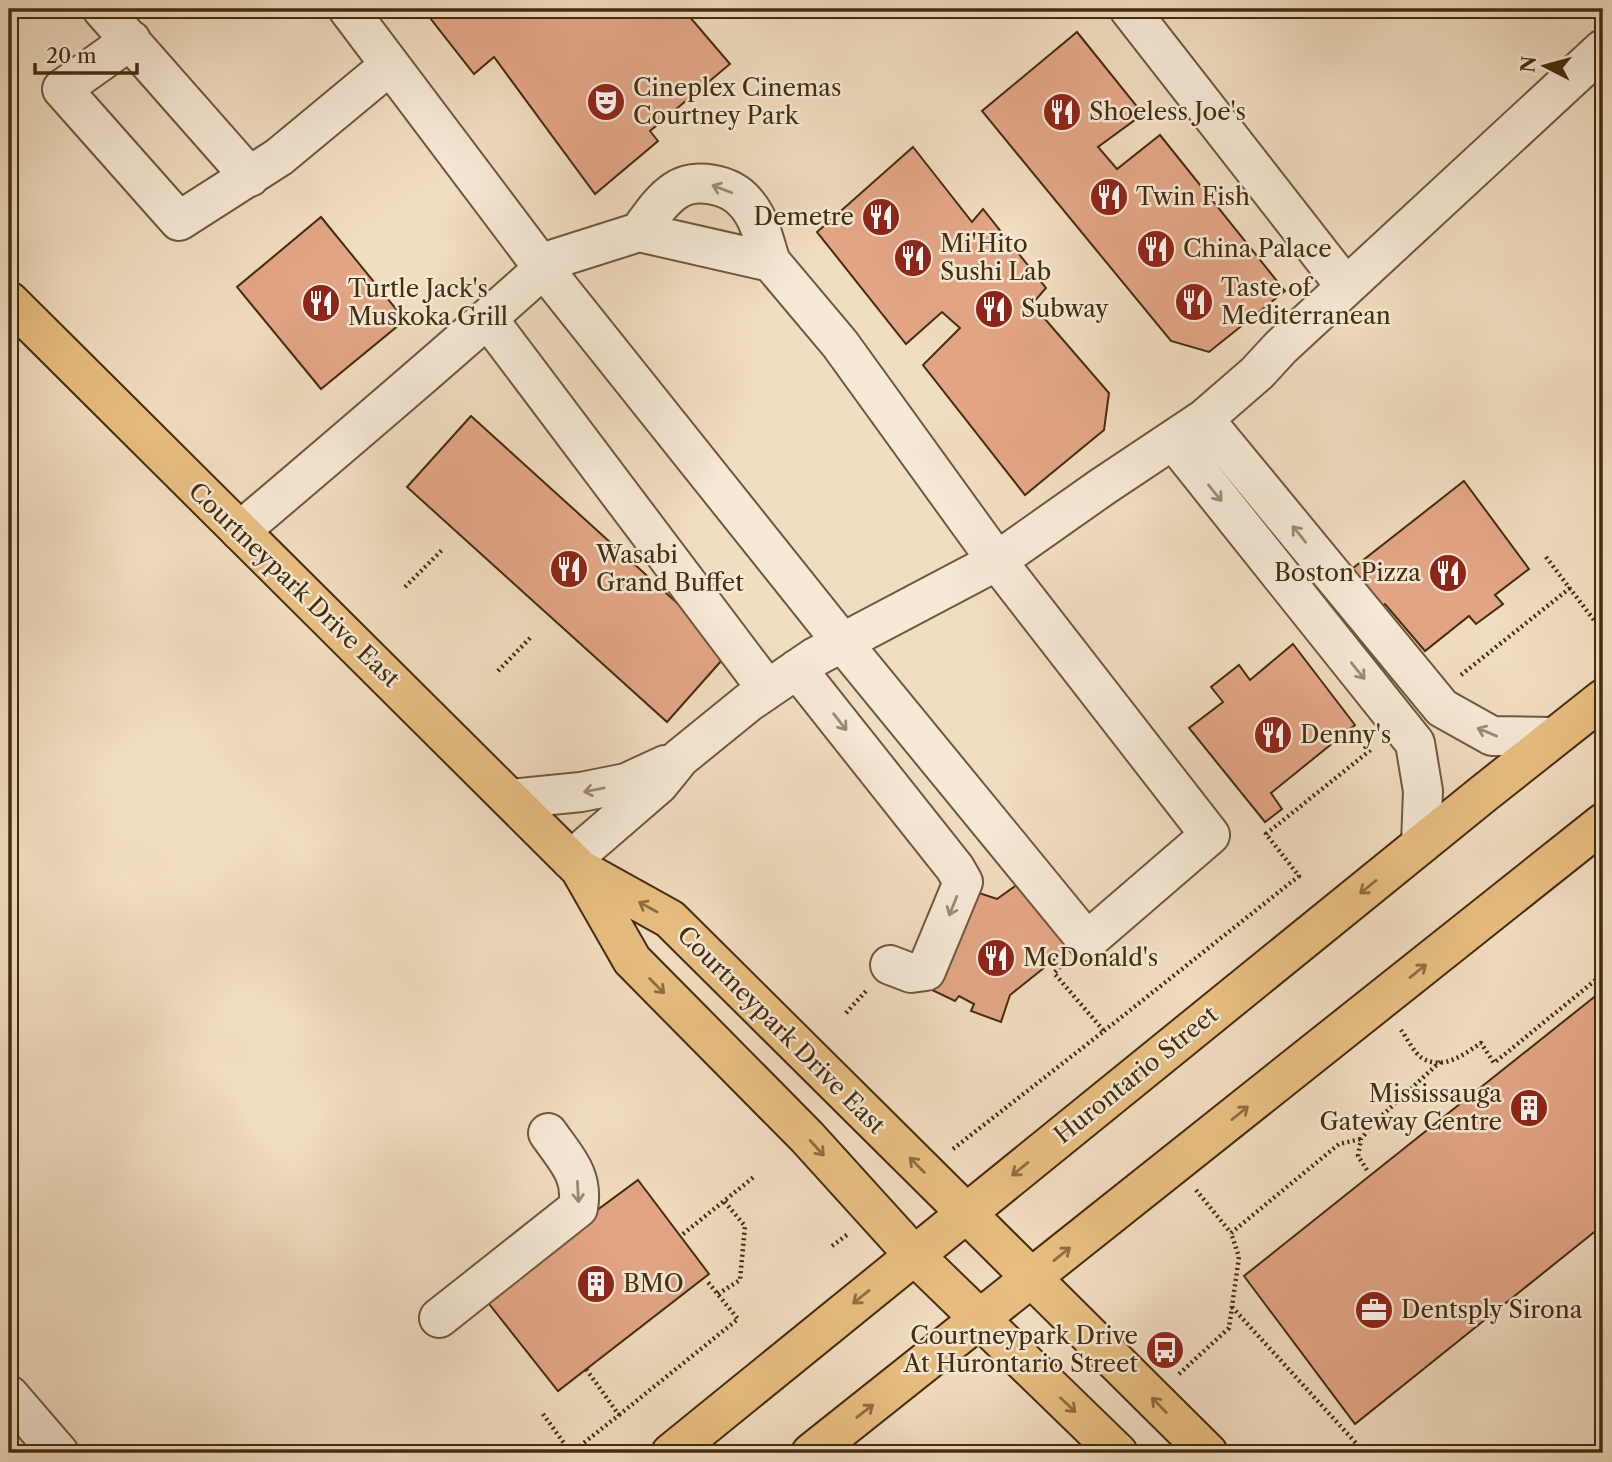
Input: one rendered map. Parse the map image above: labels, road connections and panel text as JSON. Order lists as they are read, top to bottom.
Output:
{
  "streets": {
    "main road": ["Courtneypark Drive East", "Hurontario Street"]
  },
  "crossings": [
    ["Courtneypark Drive East", "Hurontario Street"]
  ],
  "places": {
    "theatre": ["Cineplex Cinemas Courtney Park"],
    "restaurant": [
      "Shoeless Joe's",
      "Twin Fish",
      "Demetre",
      "China Palace",
      "Mi'Hito Sushi Lab",
      "Taste of Mediterranean",
      "Turtle Jack's Muskoka Grill",
      "Subway",
      "Wasabi Grand Buffet",
      "Boston Pizza",
      "Denny's",
      "McDonald's"
    ],
    "building": ["Mississauga Gateway Centre", "BMO"],
    "office": ["Dentsply Sirona"],
    "bus stop": ["Courtneypark Drive At Hurontario Street"]
  },
  "scale_bar": "20 m",
  "north": "left"
}
